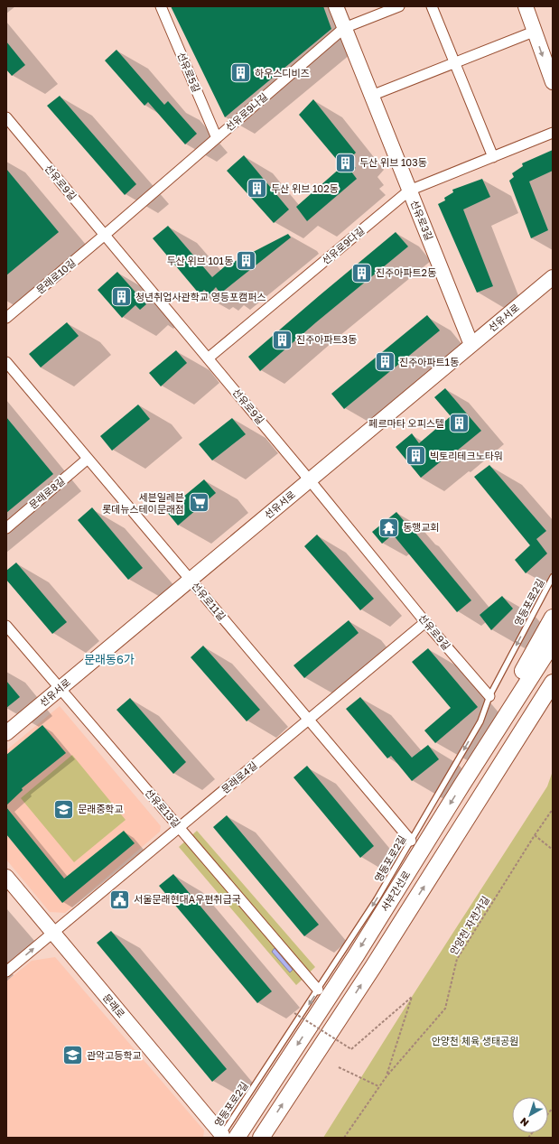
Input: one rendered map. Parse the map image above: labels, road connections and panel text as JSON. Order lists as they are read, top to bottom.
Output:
{
  "streets": {
    "main road": ["서부간선로"],
    "street": [
      "선유로5길",
      "선유로9나길",
      "선유로9길",
      "선유로3길",
      "선유로9다길",
      "문래로10길",
      "선유서로",
      "문래로8길",
      "선유로11길",
      "문래로4길",
      "선유로13길",
      "문래로"
    ],
    "lane": ["영등포로2길"],
    "path": ["안양천 자전거길"]
  },
  "crossings": [
    ["선유로5길", "선유로9나길"],
    ["선유로9나길", "선유로9길"],
    ["선유로9나길", "선유로3길"],
    ["선유로9나길", "문래로10길"],
    ["선유로9길", "선유로9다길"],
    ["선유로9길", "문래로10길"],
    ["선유로9길", "선유서로"],
    ["선유로9길", "영등포로2길"],
    ["선유로9길", "문래로4길"],
    ["선유로3길", "선유로9다길"],
    ["선유로3길", "선유서로"],
    ["선유서로", "선유로11길"],
    ["선유서로", "선유로13길"],
    ["문래로8길", "선유로11길"],
    ["선유로11길", "영등포로2길"],
    ["선유로11길", "문래로4길"],
    ["영등포로2길", "선유로13길"],
    ["영등포로2길", "서부간선로"],
    ["영등포로2길", "문래로"],
    ["문래로4길", "선유로13길"],
    ["문래로4길", "문래로"],
    ["서부간선로", "문래로"]
  ],
  "one_way": ["영등포로2길"],
  "districts": ["문래동6가"],
  "parks": ["안양천 체육 생태공원"],
  "places": {
    "building": [
      "하우스디비즈",
      "두산 위브 103동",
      "두산 위브 102동",
      "두산 위브 101동",
      "진주아파트2동",
      "청년취업사관학교 영등포캠퍼스",
      "진주아파트3동",
      "진주아파트1동",
      "페르마타 오피스텔",
      "빅토리테크노타워"
    ],
    "supermarket": ["세븐일레븐 롯데뉴스테이문래점"],
    "temple": ["동행교회"],
    "school or university": ["문래중학교", "관악고등학교"],
    "public building": ["서울문래현대A우편취급국"]
  },
  "north": "bottom left"
}
